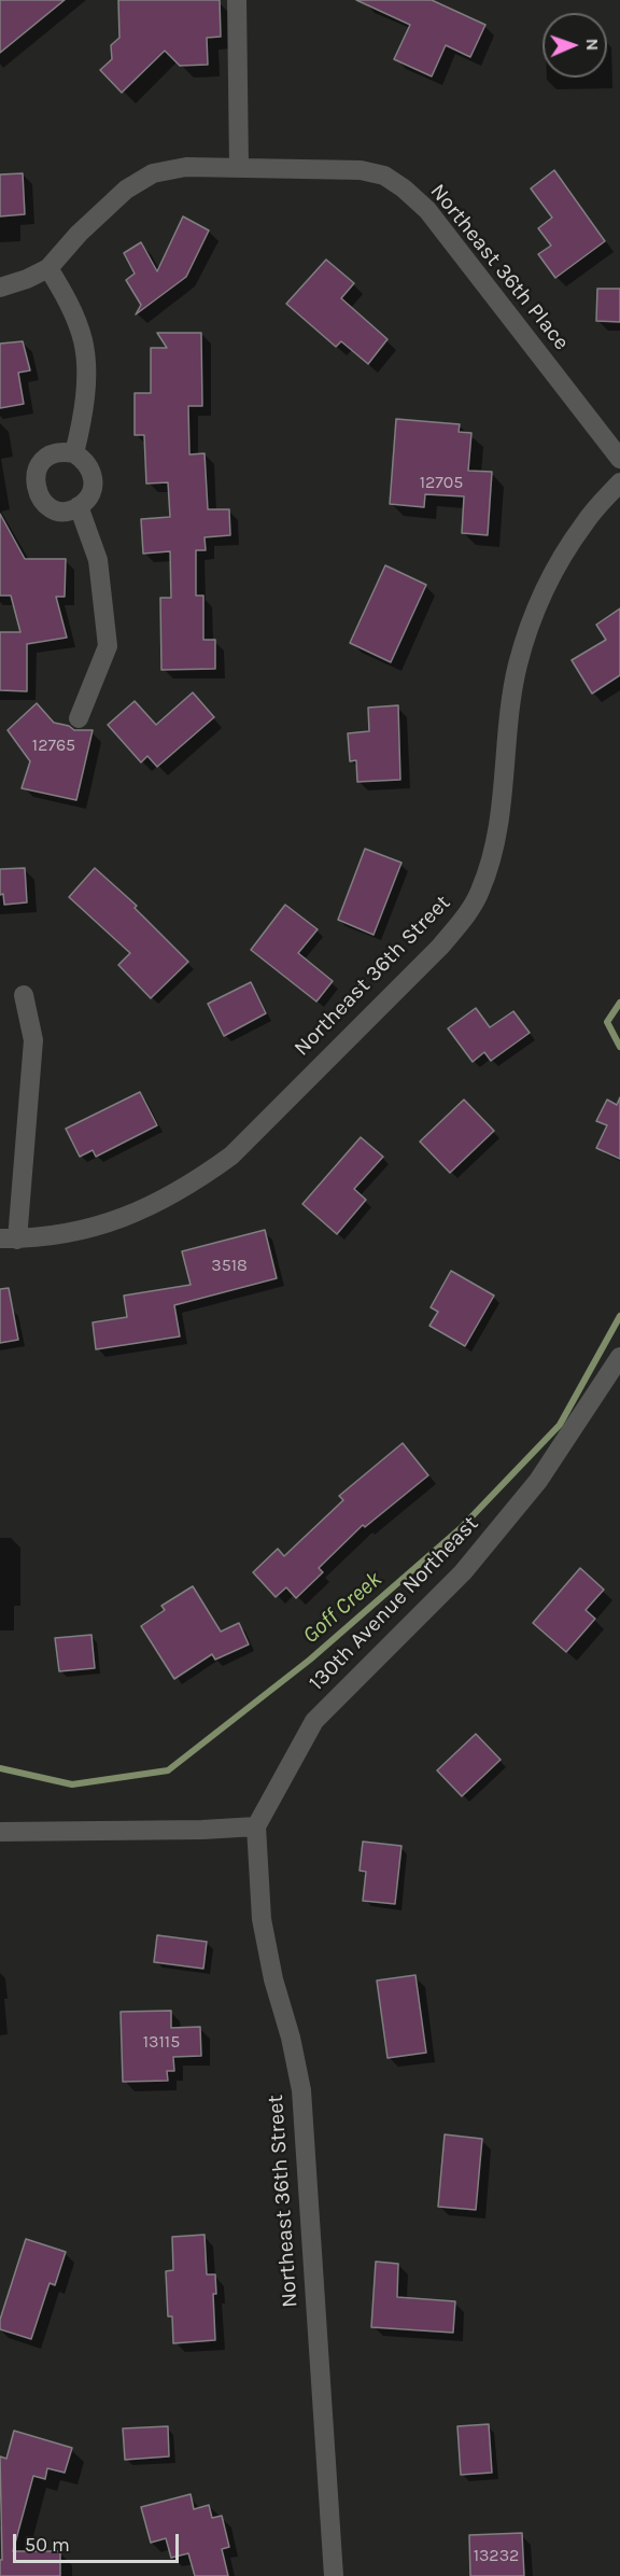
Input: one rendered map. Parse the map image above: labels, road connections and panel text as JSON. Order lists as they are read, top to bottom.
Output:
{
  "streets": {
    "street": ["Northeast 36th Place", "Northeast 36th Street", "130th Avenue Northeast"]
  },
  "crossings": [
    ["Northeast 36th Street", "130th Avenue Northeast"]
  ],
  "water": ["Goff Creek"],
  "house_numbers": [
    "12705",
    "12765",
    "3518",
    "13115",
    "13232"
  ],
  "scale_bar": "50 m",
  "north": "right"
}
